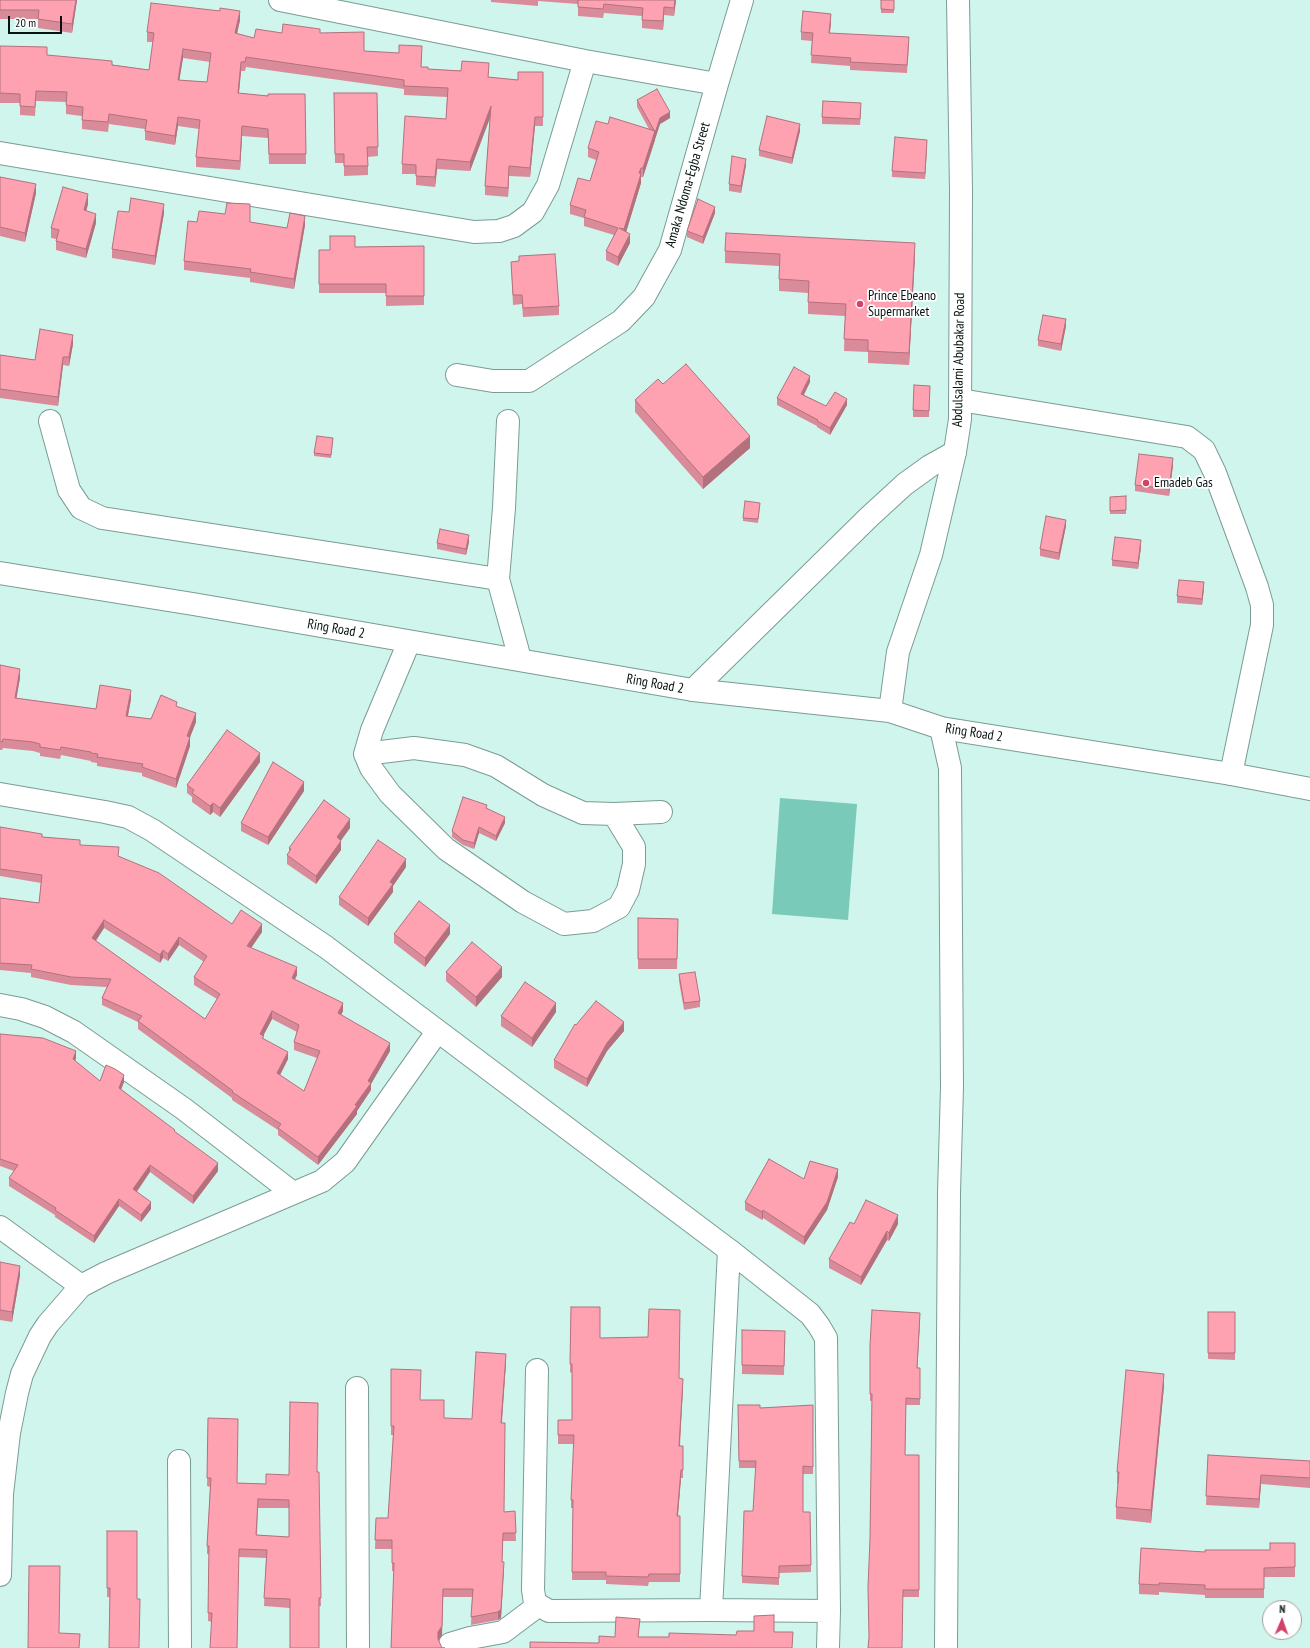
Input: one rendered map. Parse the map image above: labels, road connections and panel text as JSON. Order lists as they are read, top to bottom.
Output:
{
  "streets": {
    "street": ["Amaka Ndoma-Egba Street", "Abdulsalami Abubakar Road", "Ring Road 2"]
  },
  "crossings": [
    ["Abdulsalami Abubakar Road", "Ring Road 2"]
  ],
  "places": ["Prince Ebeano Supermarket", "Emadeb Gas"],
  "scale_bar": "20 m",
  "north": "top"
}
